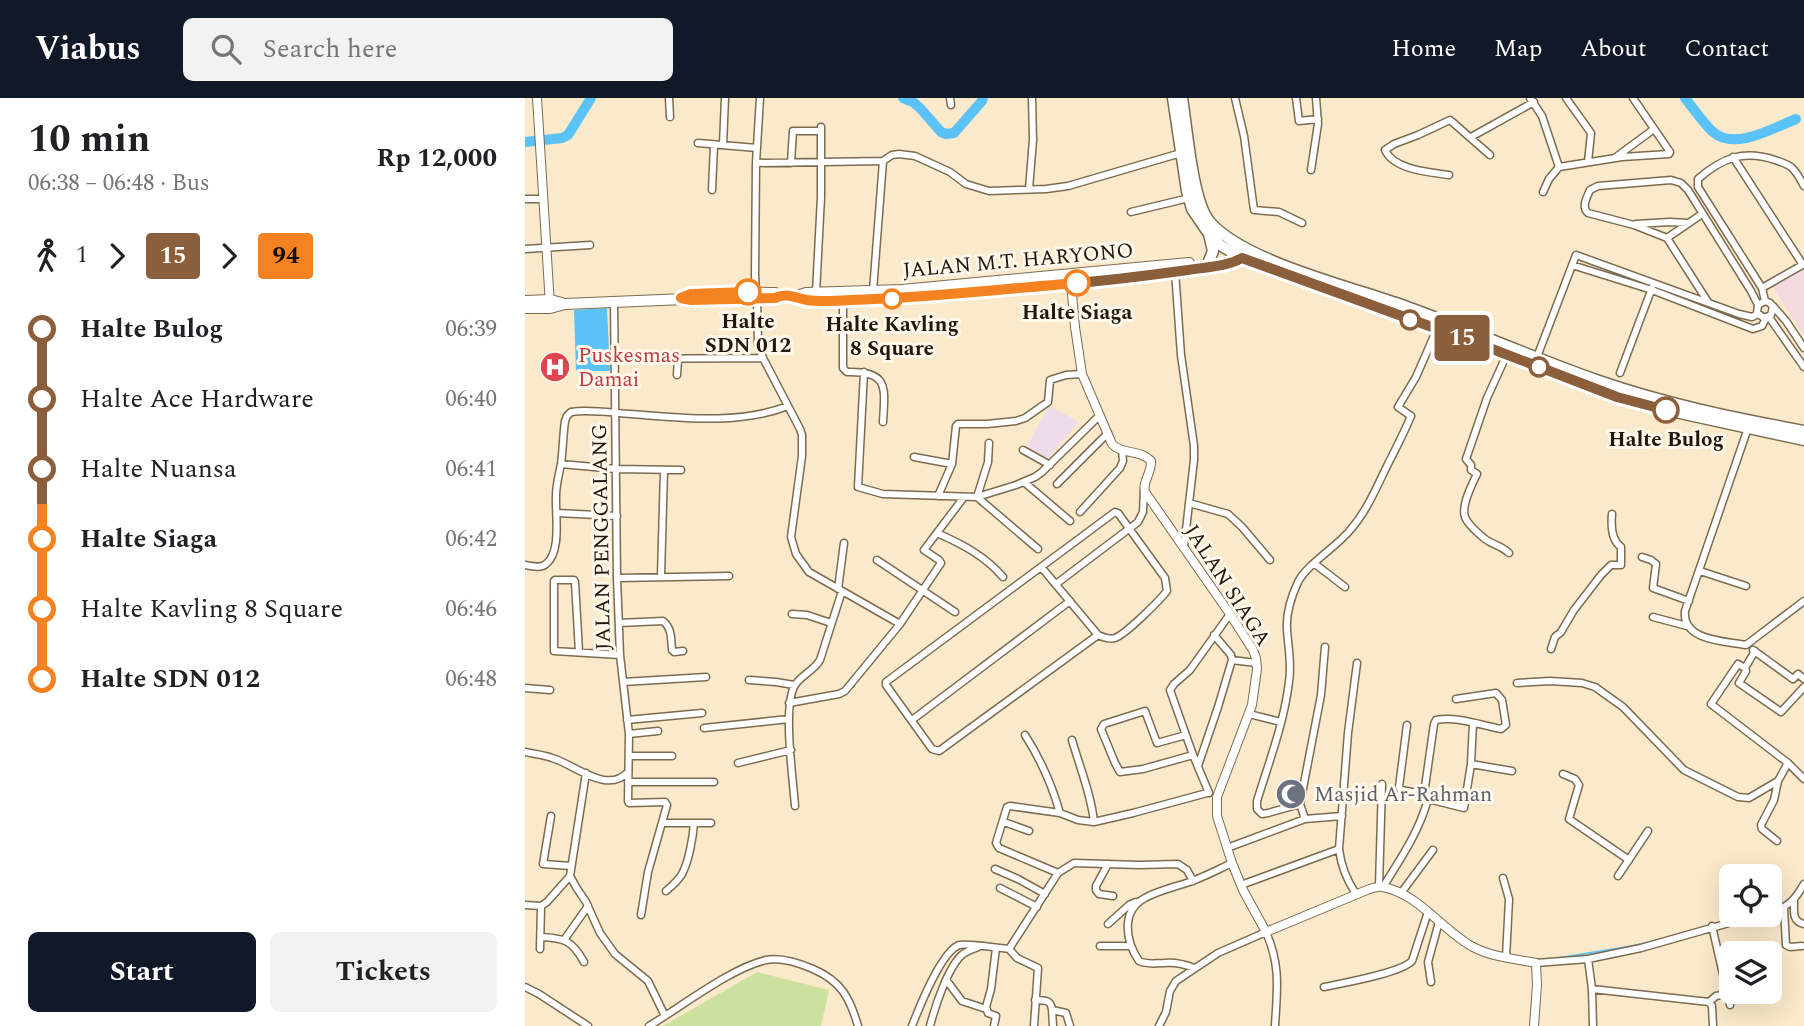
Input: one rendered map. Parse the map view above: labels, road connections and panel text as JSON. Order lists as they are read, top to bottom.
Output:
{
  "streets": {
    "main road": ["JALAN M.T. HARYONO"],
    "street": ["JALAN PENGGALANG", "JALAN SIAGA"]
  },
  "crossings": [
    ["JALAN M.T. HARYONO", "JALAN PENGGALANG"]
  ],
  "places": {
    "other": [
      "Halte Siaga",
      "Halte SDN 012",
      "Halte Kavling 8 Square",
      "Halte Bulog"
    ],
    "hospital": ["Puskesmas Damai"],
    "mosque": ["Masjid Ar-Rahman"]
  },
  "lines": ["bus line 15", "bus line 94"],
  "page": {
    "header": "Viabus",
    "search": "Search here",
    "nav": [
      "Home",
      "Map",
      "About",
      "Contact"
    ],
    "heading": ["10 min", "06:38 – 06:48 · Bus", "Rp 12,000"],
    "on_map": "15",
    "legs": ["1", "15", "94"],
    "list": [
      {
        "name": "Halte Bulog",
        "value": "06:39"
      },
      {
        "name": "Halte Ace Hardware",
        "value": "06:40"
      },
      {
        "name": "Halte Nuansa",
        "value": "06:41"
      },
      {
        "name": "Halte Siaga",
        "value": "06:42"
      },
      {
        "name": "Halte Kavling 8 Square",
        "value": "06:46"
      },
      {
        "name": "Halte SDN 012",
        "value": "06:48"
      }
    ],
    "buttons": ["Start", "Tickets"]
  }
}
